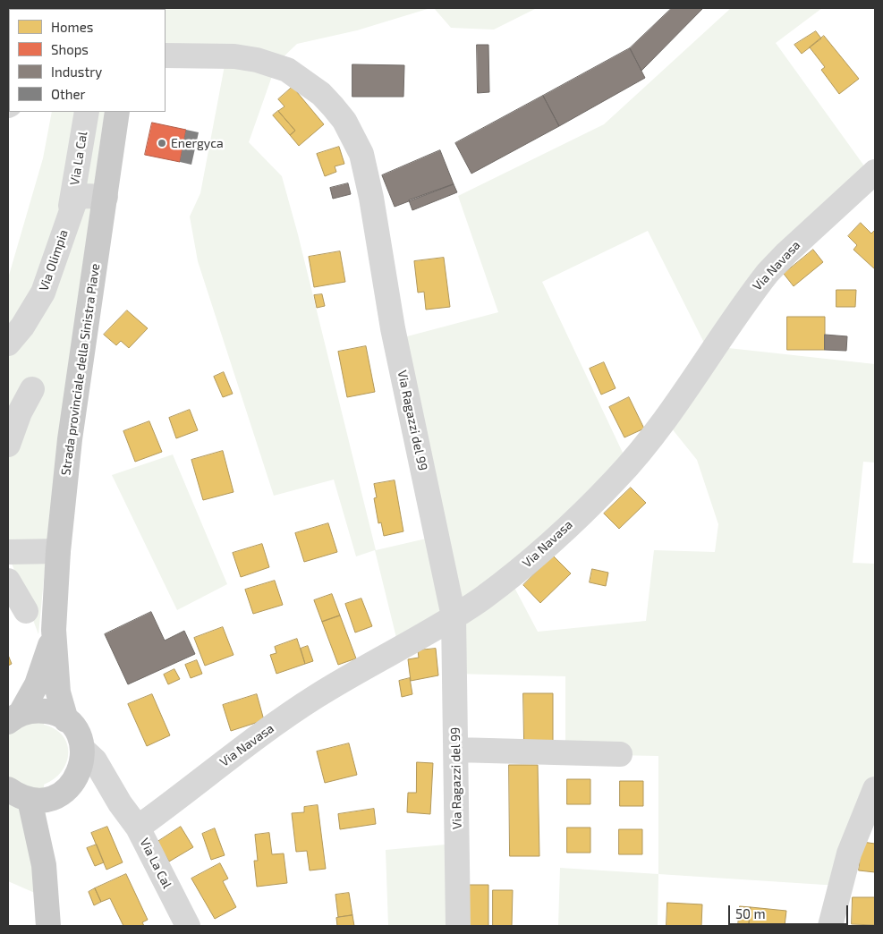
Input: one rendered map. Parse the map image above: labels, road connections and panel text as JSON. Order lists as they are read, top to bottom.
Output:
{
  "streets": {
    "main road": ["Strada provinciale della Sinistra Piave"],
    "street": [
      "Via La Cal",
      "Via Olimpia",
      "Via Navasa",
      "Via Ragazzi del 99"
    ]
  },
  "crossings": [
    ["Via La Cal", "Via Olimpia"],
    ["Via La Cal", "Via Navasa"],
    ["Via Navasa", "Via Ragazzi del 99"]
  ],
  "places": ["Energyca"],
  "legend": [
    "Homes",
    "Shops",
    "Industry",
    "Other"
  ],
  "scale_bar": "50 m"
}
